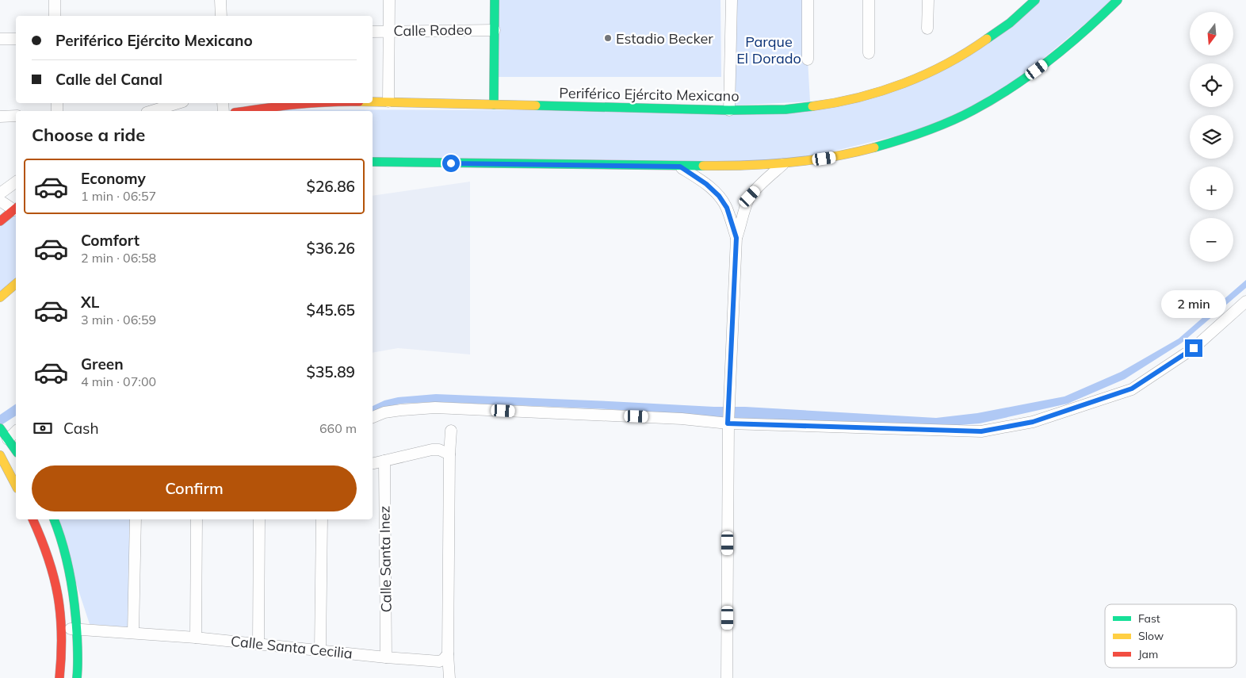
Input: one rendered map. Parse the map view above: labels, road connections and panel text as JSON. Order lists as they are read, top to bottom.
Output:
{
  "streets": {
    "main road": ["Periférico Ejército Mexicano"],
    "street": ["Calle Rodeo", "Calle Santa Inez", "Calle Santa Cecilia"]
  },
  "crossings": [
    ["Calle Santa Inez", "Calle Santa Cecilia"]
  ],
  "parks": ["Parque El Dorado"],
  "places": ["Estadio Becker"],
  "legend": ["Fast", "Slow", "Jam"],
  "north": "bottom",
  "page": {
    "map_buttons": ["+", "−"],
    "banner": ["Periférico Ejército Mexicano", "Calle del Canal"],
    "heading": "Choose a ride",
    "list": [
      {
        "name": "Economy",
        "note": "1 min · 06:57",
        "value": "$26.86"
      },
      {
        "name": "Comfort",
        "note": "2 min · 06:58",
        "value": "$36.26"
      },
      {
        "name": "XL",
        "note": "3 min · 06:59",
        "value": "$45.65"
      },
      {
        "name": "Green",
        "note": "4 min · 07:00",
        "value": "$35.89"
      }
    ],
    "bubble": "2 min",
    "pay": ["Cash", "660 m"],
    "buttons": "Confirm"
  }
}
